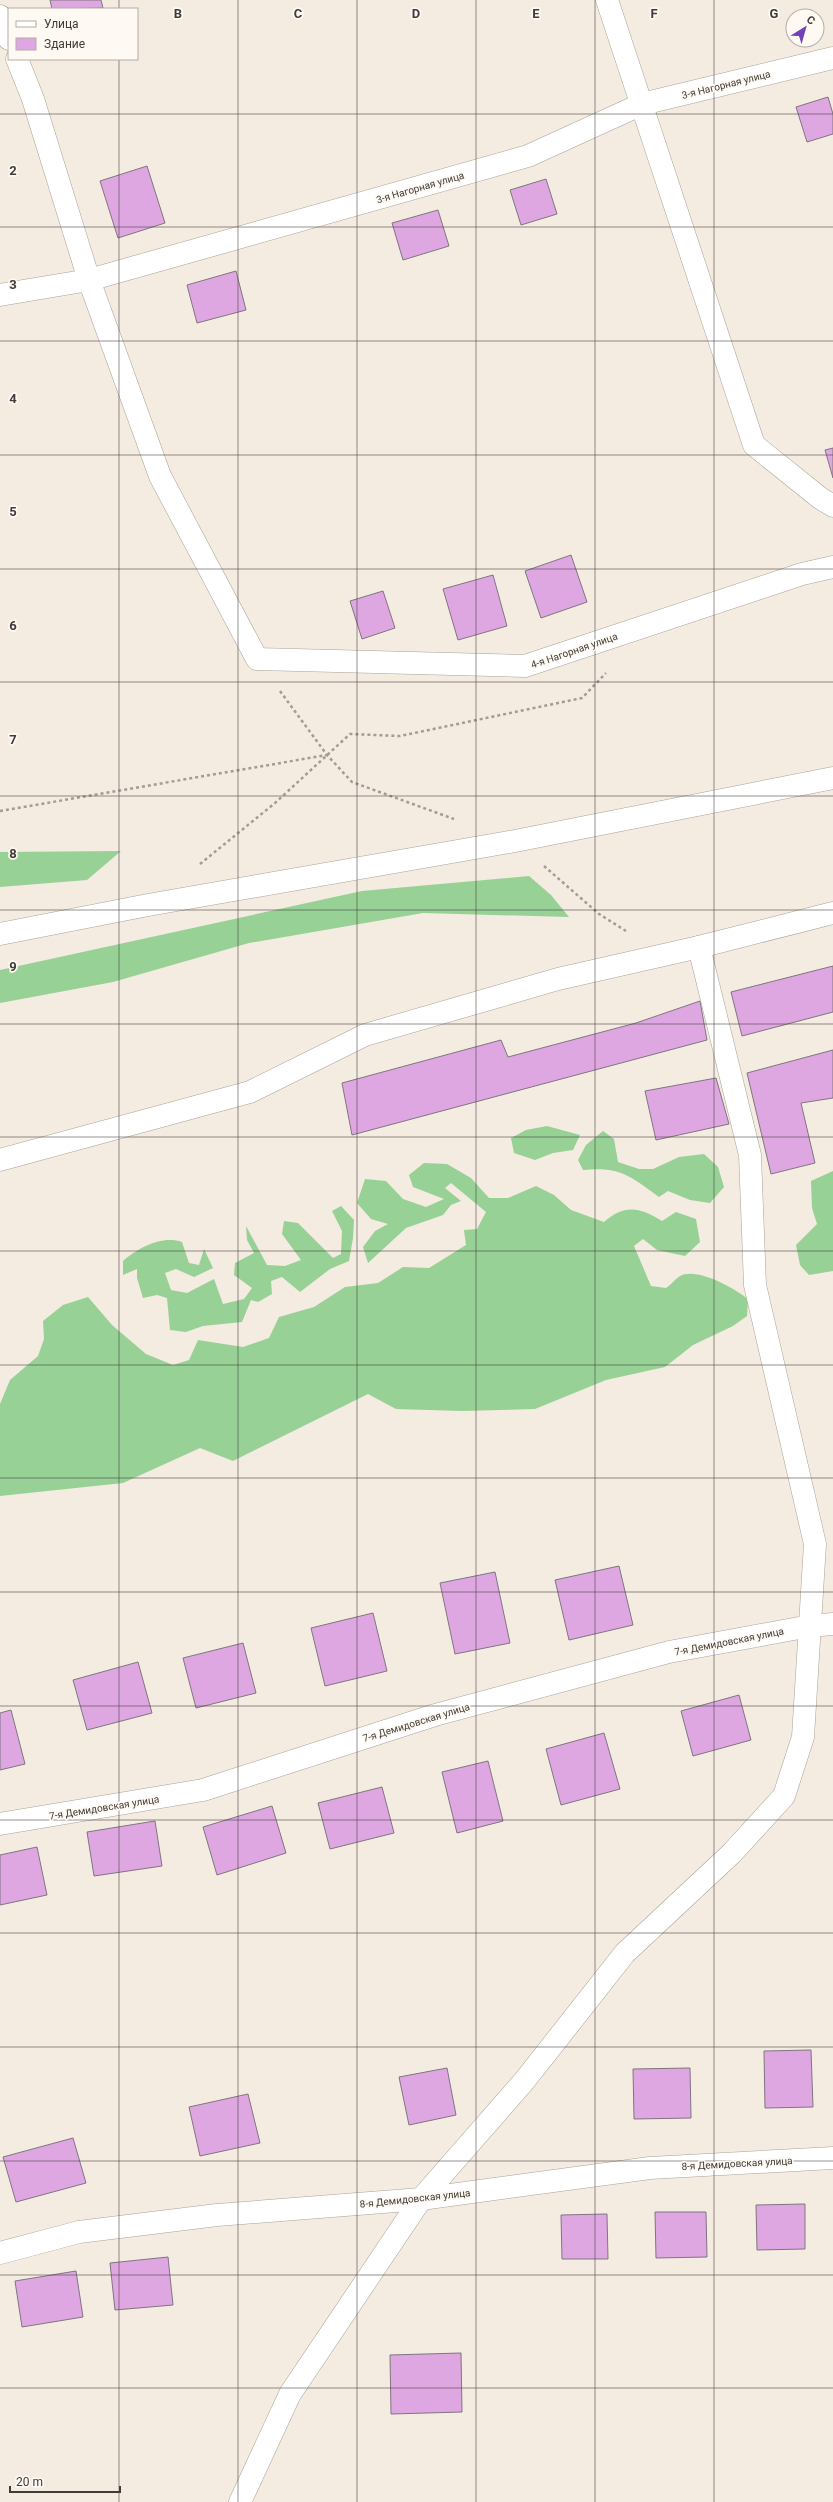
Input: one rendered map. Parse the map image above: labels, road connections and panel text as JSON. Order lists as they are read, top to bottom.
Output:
{
  "streets": {
    "street": [
      "3-я Нагорная улица",
      "4-я Нагорная улица",
      "7-я Демидовская улица",
      "8-я Демидовская улица"
    ]
  },
  "crossings": [
    ["3-я Нагорная улица", "4-я Нагорная улица"]
  ],
  "legend": ["Улица", "Здание"],
  "scale_bar": "20 m",
  "north": "top right",
  "grid": {
    "columns": [
      "B",
      "C",
      "D",
      "E",
      "F",
      "G"
    ],
    "rows": [
      "2",
      "3",
      "4",
      "5",
      "6",
      "7",
      "8",
      "9"
    ]
  }
}
